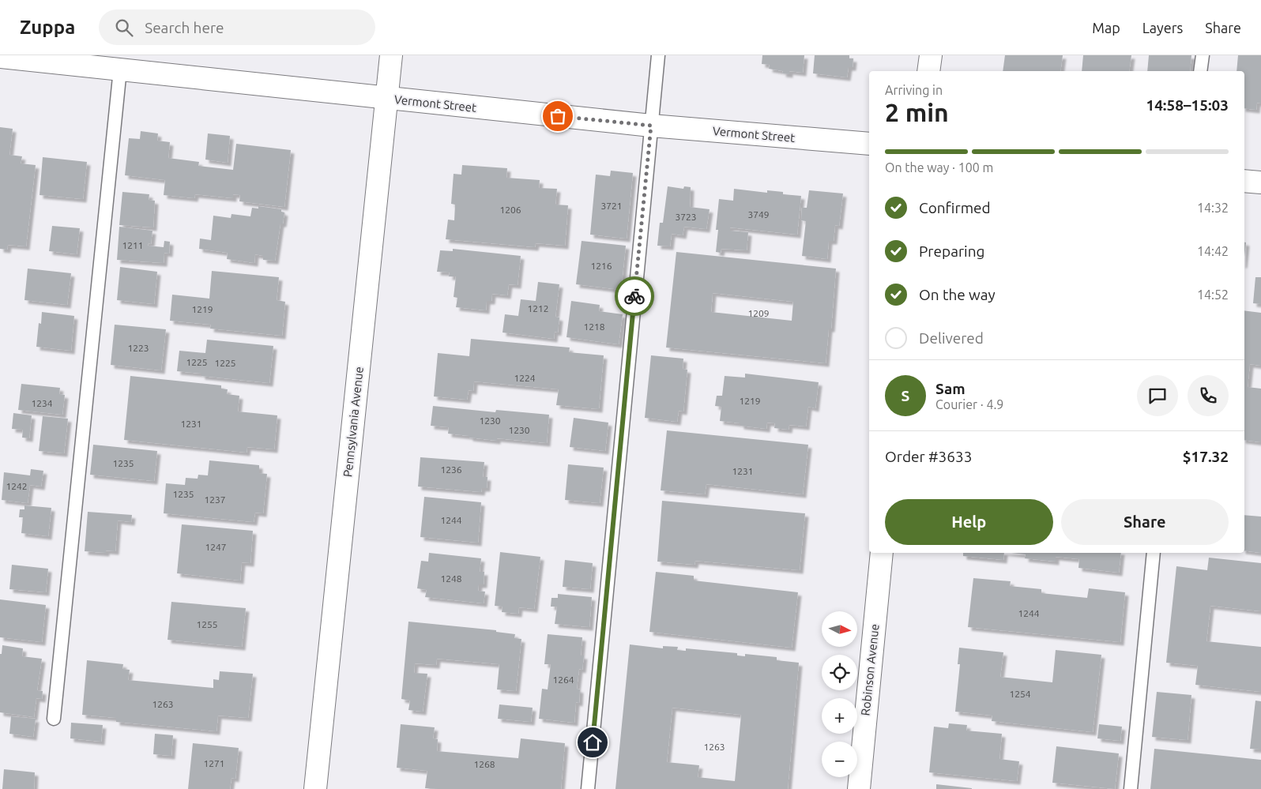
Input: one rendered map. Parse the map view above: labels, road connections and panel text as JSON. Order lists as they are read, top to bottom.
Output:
{
  "streets": {
    "street": ["Vermont Street", "Pennsylvania Avenue", "Robinson Avenue"]
  },
  "crossings": [
    ["Vermont Street", "Pennsylvania Avenue"]
  ],
  "house_numbers": [
    "3721",
    "1206",
    "3749",
    "3723",
    "1211",
    "1216",
    "1212",
    "1219",
    "1209",
    "1218",
    "1223",
    "1225",
    "1225",
    "1224",
    "1219",
    "1234",
    "1230",
    "1231",
    "1230",
    "1235",
    "1236",
    "1231",
    "1242",
    "1235",
    "1237",
    "1244",
    "1247",
    "1248",
    "1244",
    "1255",
    "1264",
    "1254",
    "1263",
    "1263",
    "1271",
    "1268"
  ],
  "north": "right",
  "page": {
    "header": "Zuppa",
    "search": "Search here",
    "nav": ["Map", "Layers", "Share"],
    "heading": ["2 min", "Arriving in", "14:58–15:03"],
    "panel": [
      "Sam",
      "Courier · 4.9",
      "Order #3633",
      "$17.32"
    ],
    "bar": "On the way · 100 m",
    "list": [
      ["Confirmed", "14:32"],
      ["Preparing", "14:42"],
      ["On the way", "14:52"],
      "Delivered"
    ],
    "round": "S",
    "buttons": ["Help", "Share"],
    "map_buttons": ["+", "−"]
  }
}
